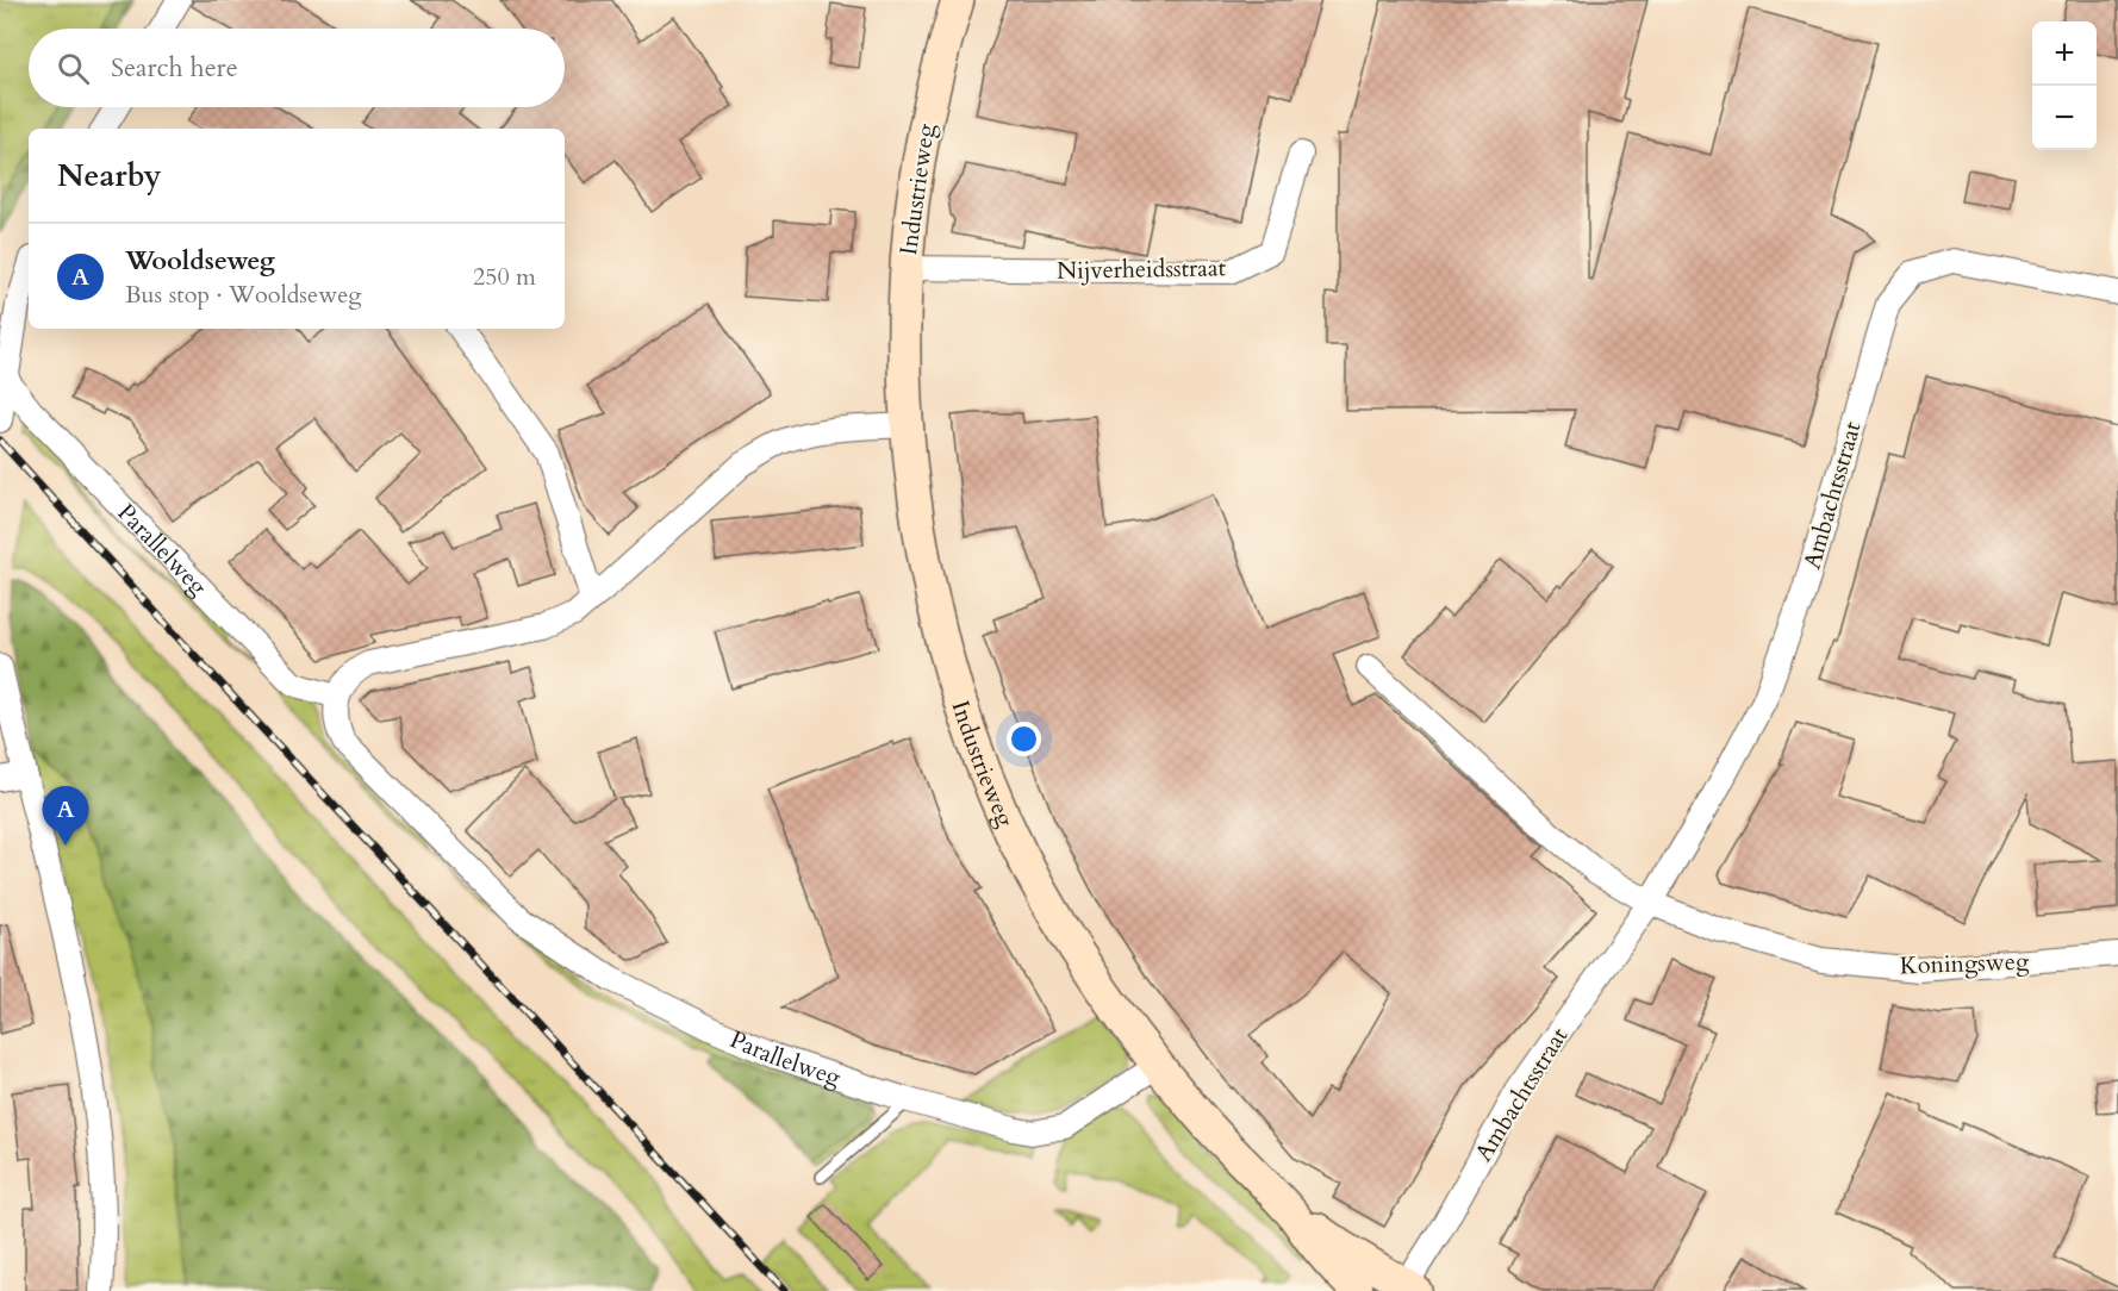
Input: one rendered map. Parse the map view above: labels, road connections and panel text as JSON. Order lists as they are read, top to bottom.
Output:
{
  "streets": {
    "street": [
      "Industrieweg",
      "Nijverheidsstraat",
      "Ambachtsstraat",
      "Parallelweg",
      "Koningsweg"
    ]
  },
  "crossings": [
    ["Industrieweg", "Nijverheidsstraat"],
    ["Industrieweg", "Parallelweg"],
    ["Ambachtsstraat", "Koningsweg"]
  ],
  "page": {
    "map_buttons": ["+", "−"],
    "search": "Search here",
    "heading": "Nearby",
    "list": [
      {
        "mark": "A",
        "name": "Wooldseweg",
        "note": "Bus stop · Wooldseweg",
        "value": "250 m"
      }
    ],
    "pins": "A"
  }
}
